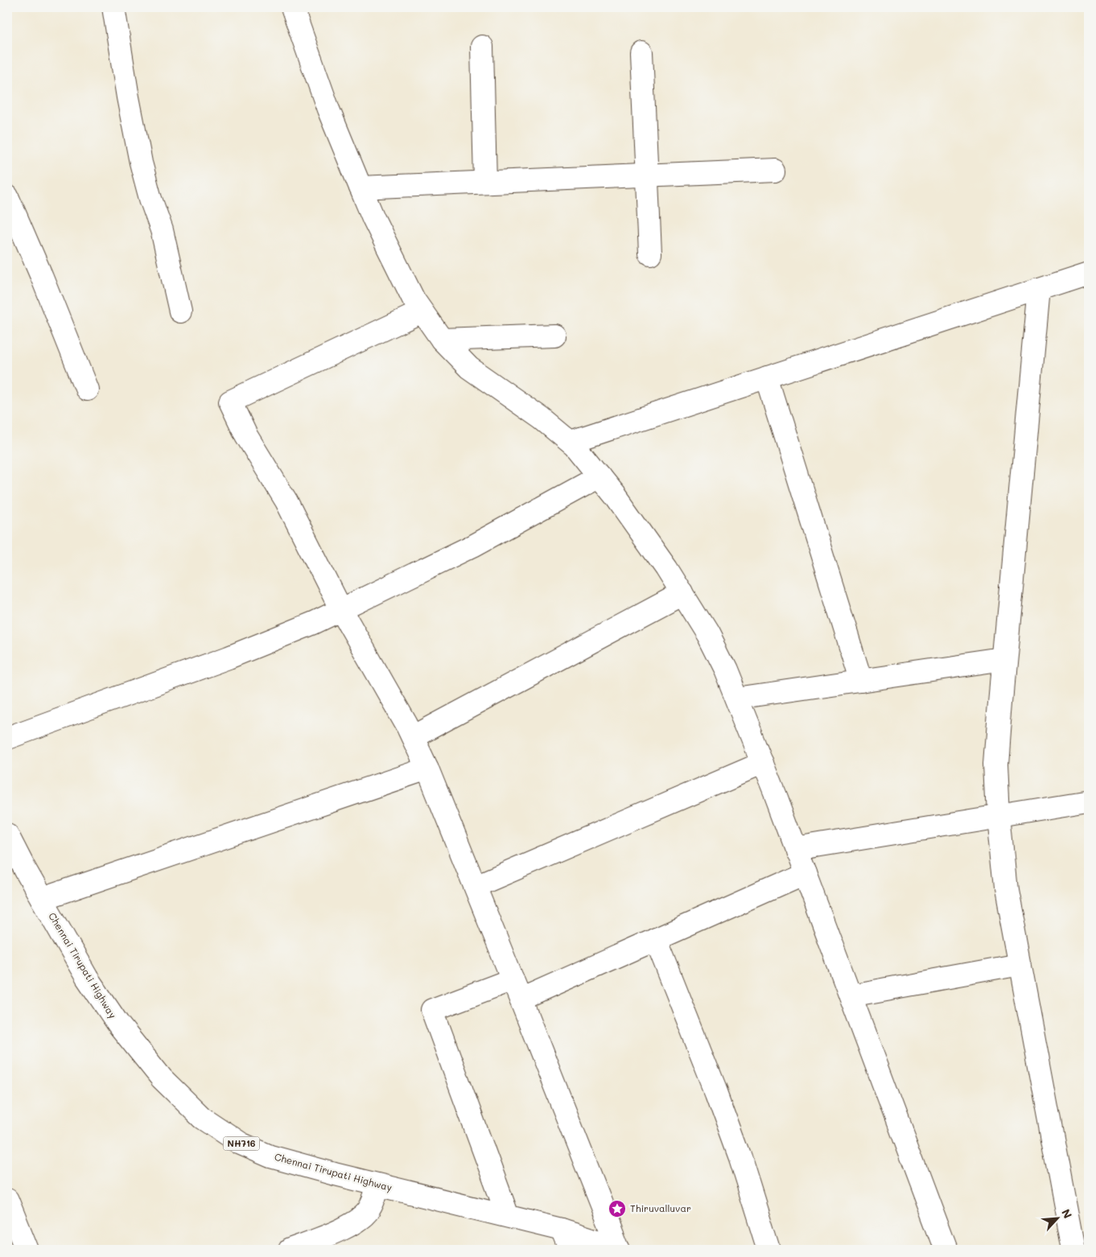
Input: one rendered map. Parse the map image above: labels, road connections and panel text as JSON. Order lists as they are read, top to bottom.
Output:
{
  "streets": {
    "street": ["Chennai Tirupati Highway", "NH716"]
  },
  "places": {
    "place": ["Thiruvalluvar"]
  },
  "north": "top right"
}
